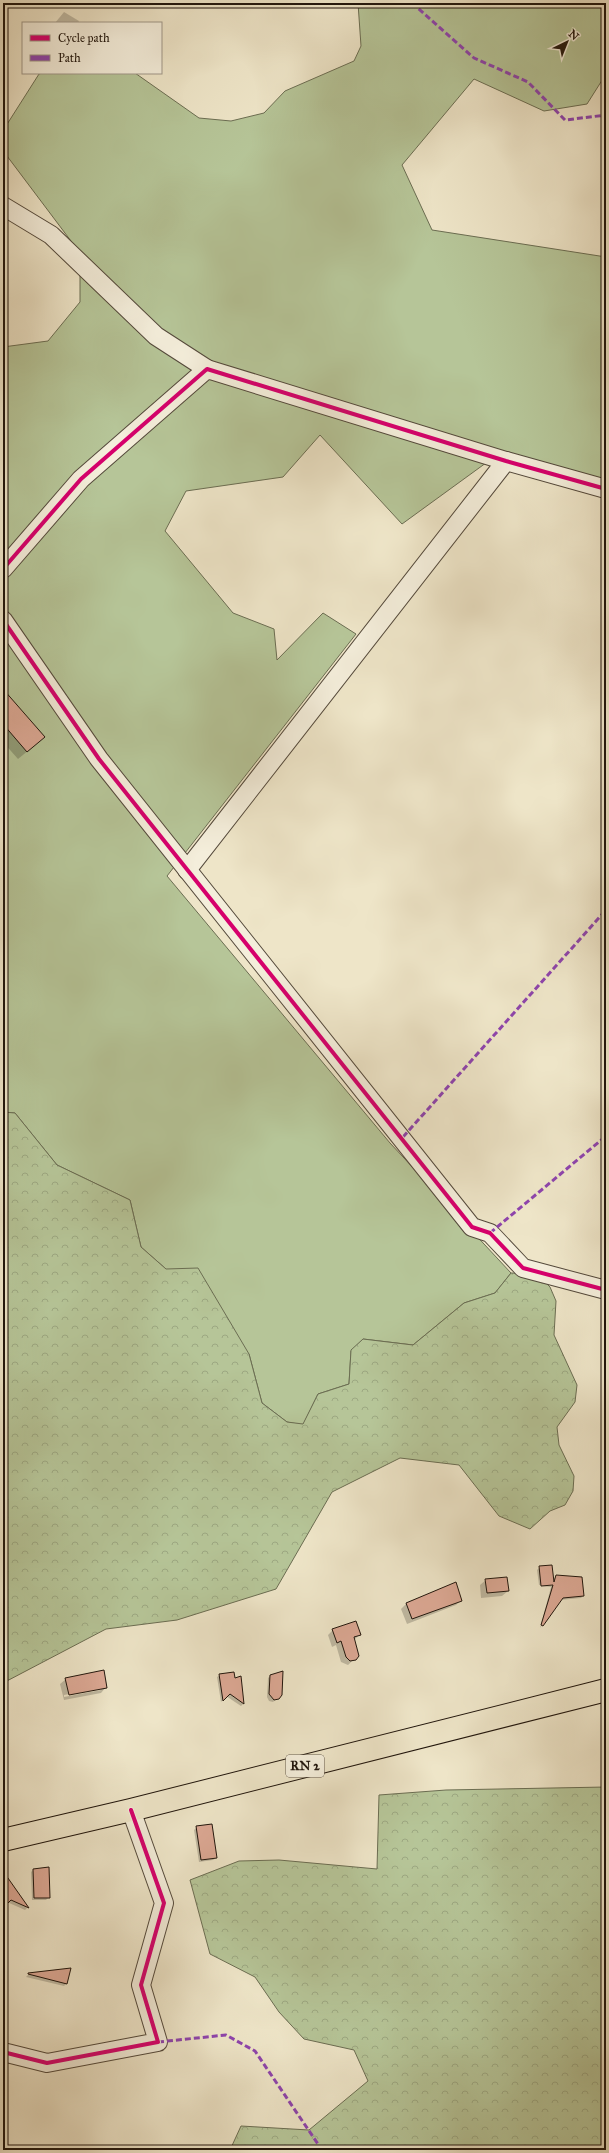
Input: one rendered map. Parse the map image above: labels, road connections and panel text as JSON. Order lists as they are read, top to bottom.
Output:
{
  "streets": {
    "main road": ["RN 2"]
  },
  "legend": ["Cycle path", "Path"],
  "north": "top right"
}
